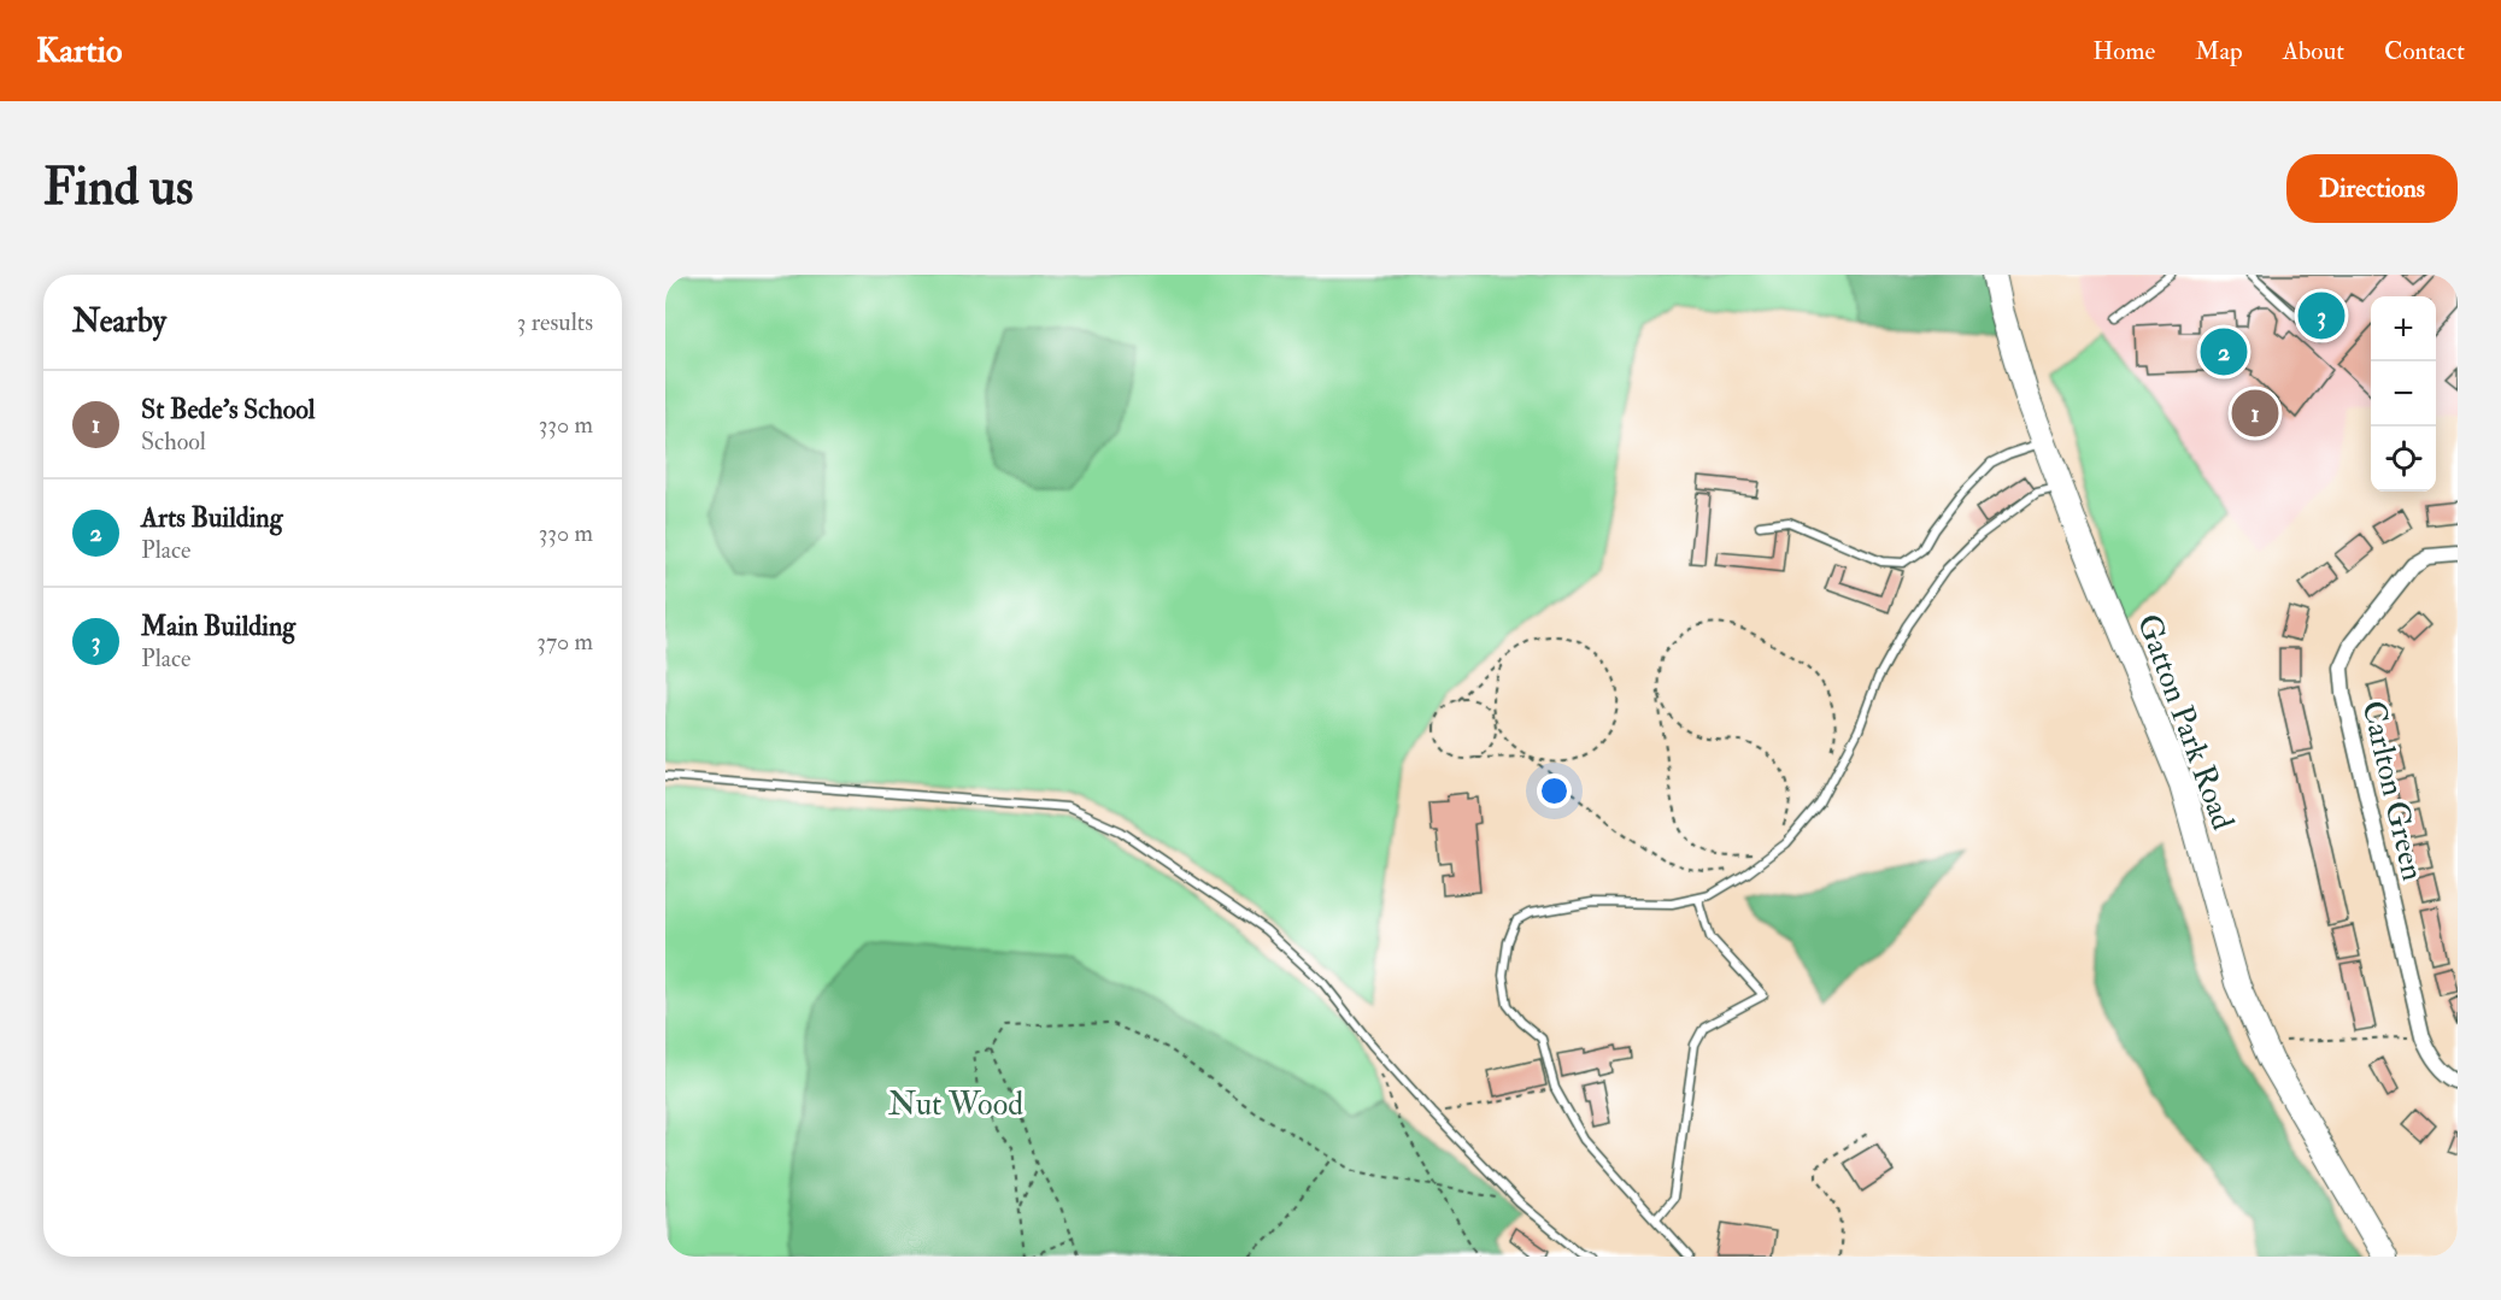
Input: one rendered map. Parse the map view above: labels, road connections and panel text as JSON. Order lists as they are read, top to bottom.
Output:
{
  "streets": {
    "main road": ["Gatton Park Road"],
    "street": ["Carlton Green"]
  },
  "parks": ["Nut Wood"],
  "page": {
    "header": "Kartio",
    "nav": [
      "Home",
      "Map",
      "About",
      "Contact"
    ],
    "buttons": "Directions",
    "title": "Find us",
    "heading": ["Nearby", "3 results"],
    "pins": ["3", "2", "1"],
    "map_buttons": ["+", "−"],
    "list": [
      {
        "mark": "1",
        "name": "St Bede's School",
        "note": "School",
        "value": "330 m"
      },
      {
        "mark": "2",
        "name": "Arts Building",
        "note": "Place",
        "value": "330 m"
      },
      {
        "mark": "3",
        "name": "Main Building",
        "note": "Place",
        "value": "370 m"
      }
    ]
  }
}
